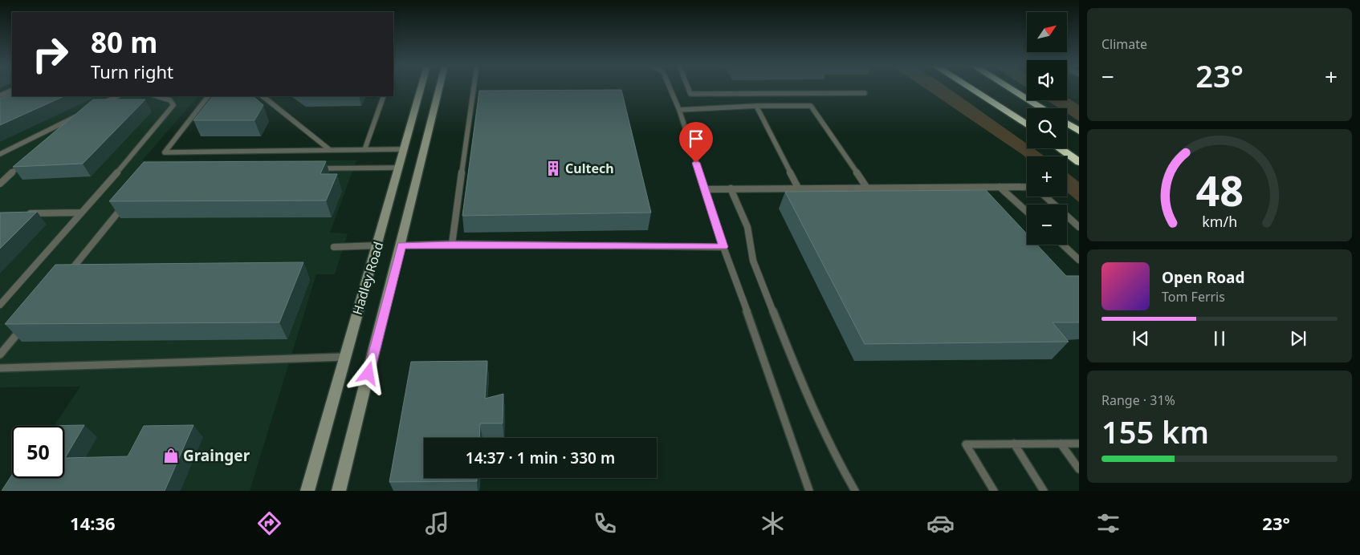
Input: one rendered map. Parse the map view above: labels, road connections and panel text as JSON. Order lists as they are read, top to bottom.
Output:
{
  "streets": {
    "main road": ["Hadley Road"]
  },
  "places": {
    "building": ["Cultech"],
    "shop": ["Grainger"]
  },
  "north": "top right",
  "page": {
    "tile": [
      "Climate",
      ["Range · 31%", "155 km"]
    ],
    "map_buttons": ["+", "−"],
    "turn": ["80 m", "Turn right"],
    "heat": ["−", "23°", "+"],
    "song": ["Open Road", "Tom Ferris"],
    "limit": "50",
    "trip": "14:37 · 1 min · 330 m",
    "tabs": ["14:36", "23°"],
    "gauge": ["48", "km/h"]
  }
}
